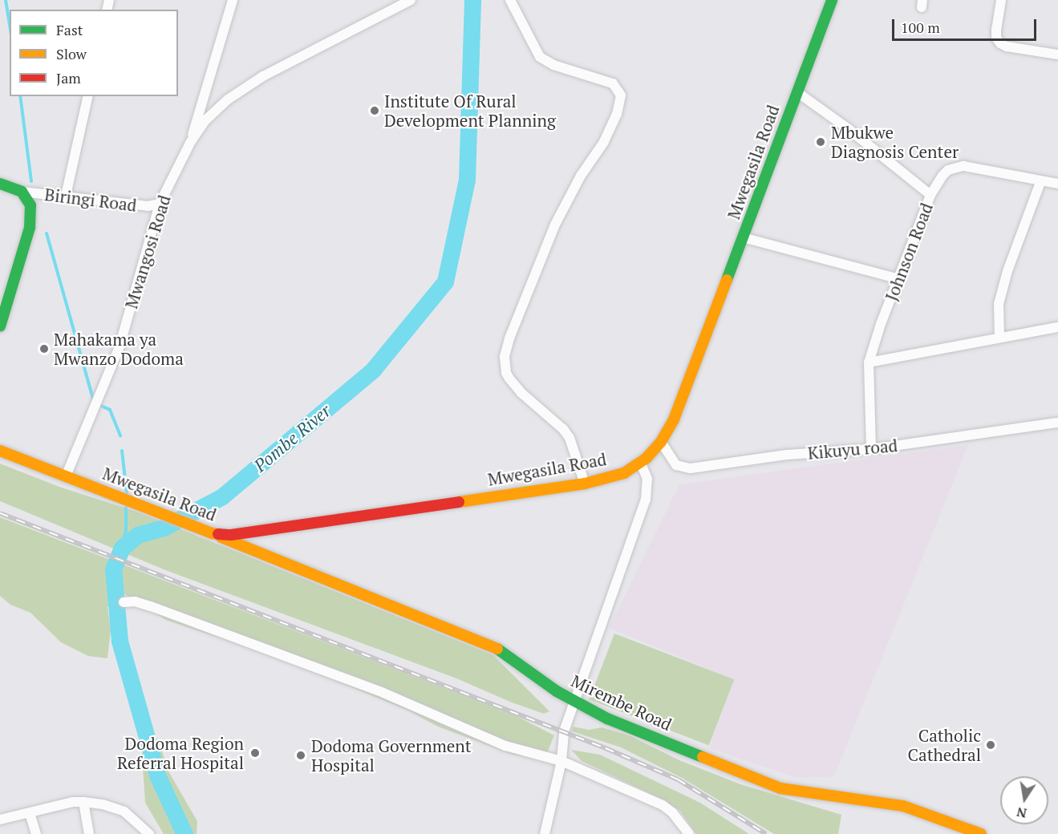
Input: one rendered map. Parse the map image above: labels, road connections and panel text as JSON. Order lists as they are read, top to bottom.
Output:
{
  "streets": {
    "street": [
      "Mwegasila Road",
      "Biringi Road",
      "Mwangosi Road",
      "Johnson Road",
      "Kikuyu road",
      "Mirembe Road"
    ]
  },
  "crossings": [
    ["Mwegasila Road", "Mwangosi Road"],
    ["Mwegasila Road", "Kikuyu road"],
    ["Mwegasila Road", "Mirembe Road"],
    ["Biringi Road", "Mwangosi Road"],
    ["Johnson Road", "Kikuyu road"]
  ],
  "water": ["Pombe River"],
  "places": [
    "Institute Of Rural Development Planning",
    "Mbukwe Diagnosis Center",
    "Mahakama ya Mwanzo Dodoma",
    "Catholic Cathedral",
    "Dodoma Region Referral Hospital",
    "Dodoma Government Hospital"
  ],
  "legend": ["Fast", "Slow", "Jam"],
  "scale_bar": "100 m",
  "north": "bottom"
}
